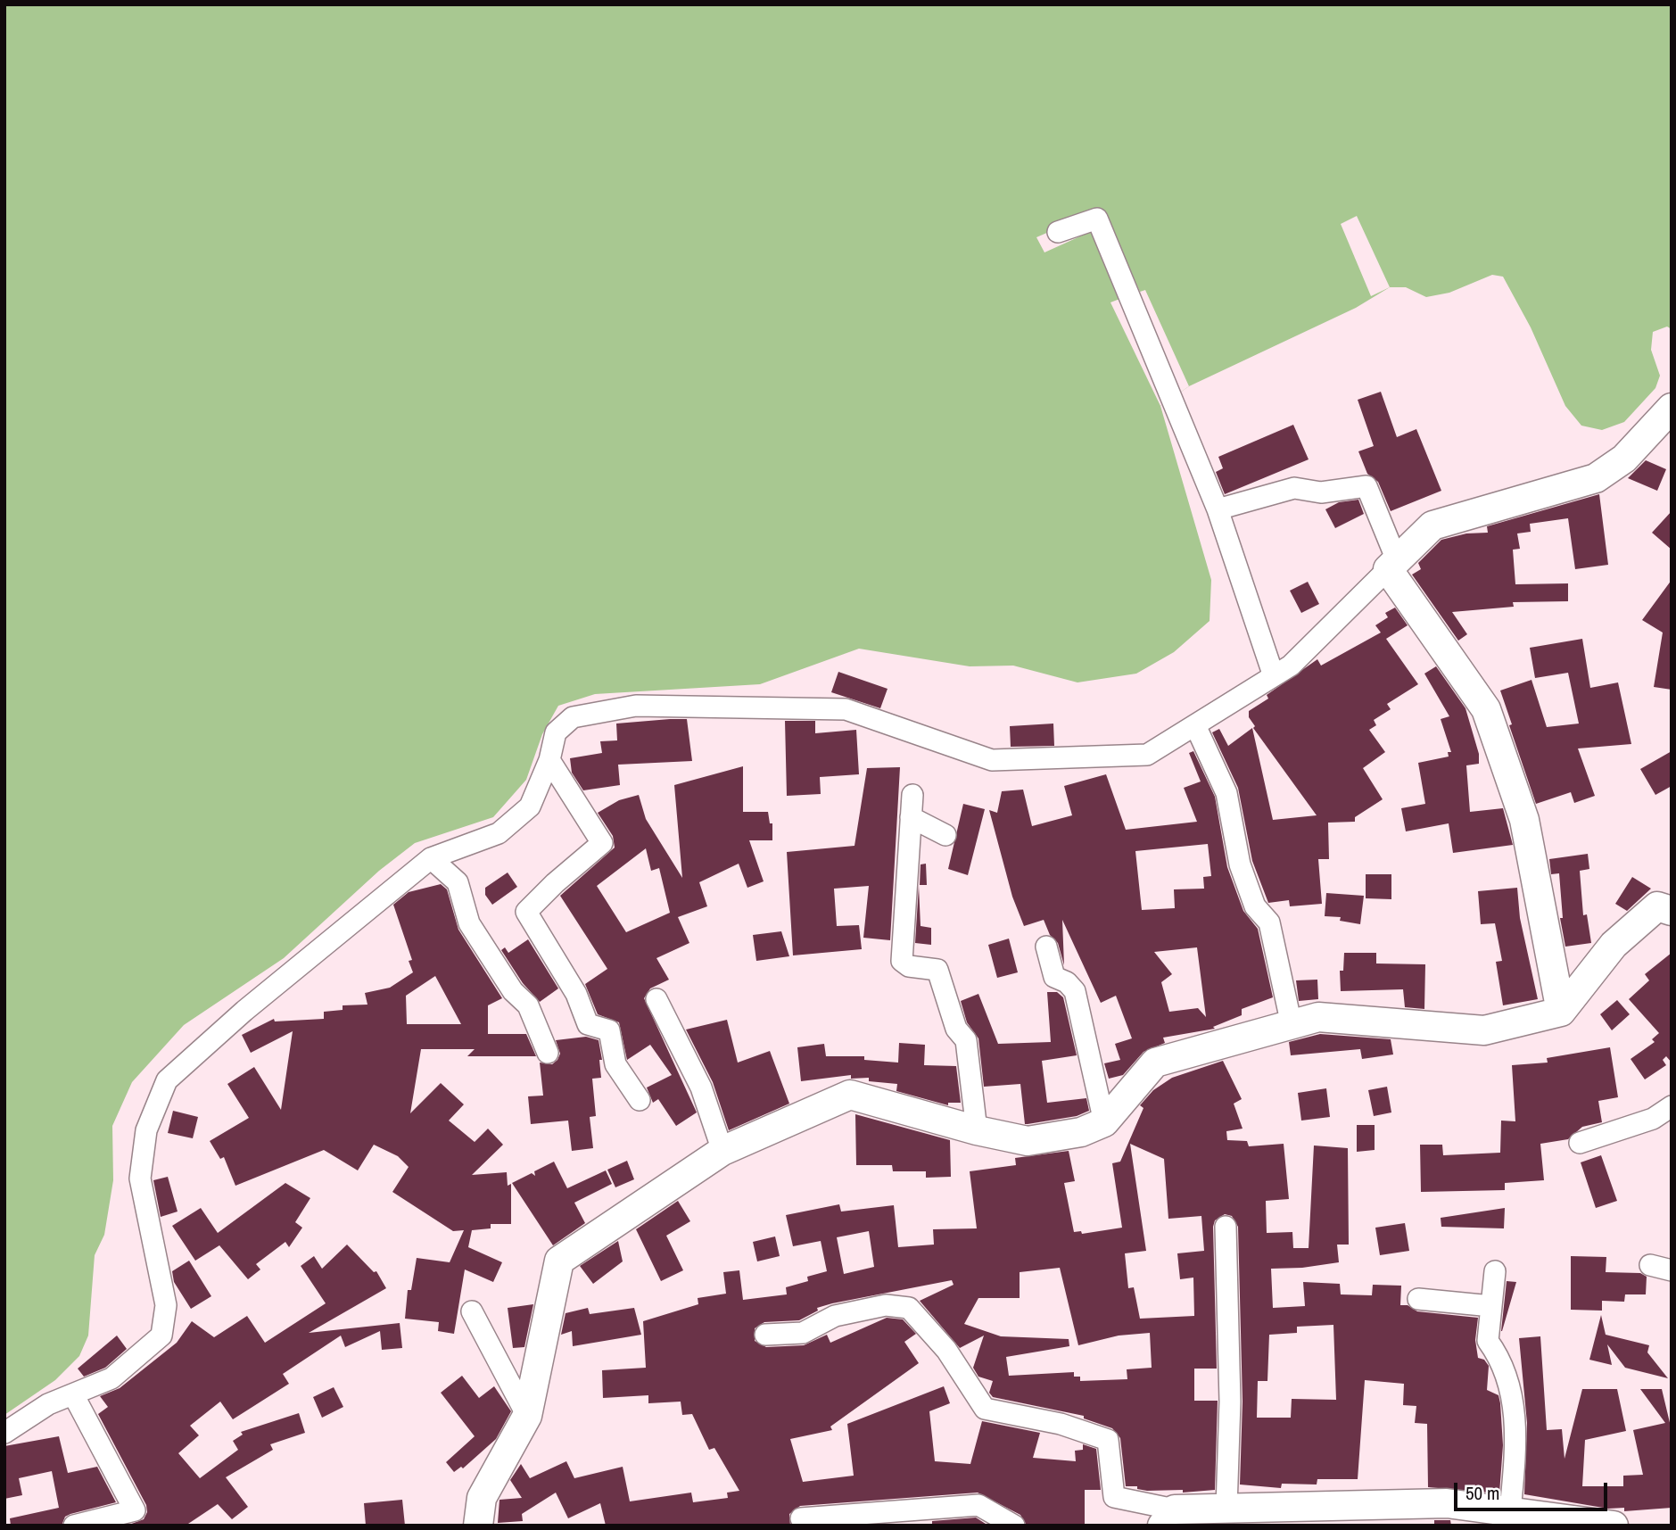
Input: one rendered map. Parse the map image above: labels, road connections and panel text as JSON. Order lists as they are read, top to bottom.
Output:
{
  "scale_bar": "50 m"
}
